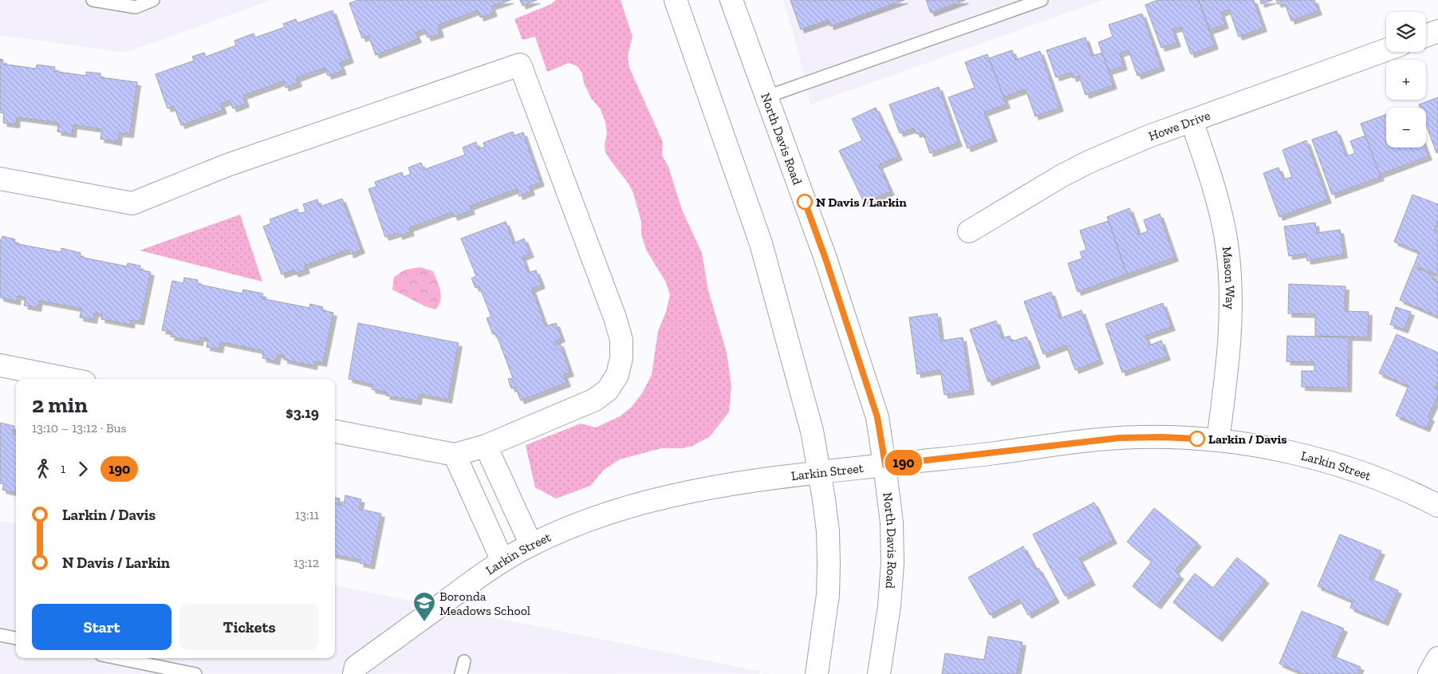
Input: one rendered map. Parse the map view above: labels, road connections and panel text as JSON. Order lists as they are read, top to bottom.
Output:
{
  "streets": {
    "main road": [
      "Howe Drive",
      "North Davis Road",
      "Mason Way",
      "Larkin Street"
    ]
  },
  "crossings": [
    ["Howe Drive", "Mason Way"],
    ["North Davis Road", "Larkin Street"],
    ["Mason Way", "Larkin Street"]
  ],
  "places": {
    "other": ["N Davis / Larkin", "Larkin / Davis"],
    "school or university": ["Boronda Meadows School"]
  },
  "lines": ["bus line 190"],
  "page": {
    "on_map": "190",
    "map_buttons": ["+", "−"],
    "heading": ["2 min", "13:10 – 13:12 · Bus", "$3.19"],
    "legs": ["1", "190"],
    "list": [
      {
        "name": "Larkin / Davis",
        "value": "13:11"
      },
      {
        "name": "N Davis / Larkin",
        "value": "13:12"
      }
    ],
    "buttons": ["Start", "Tickets"]
  }
}
